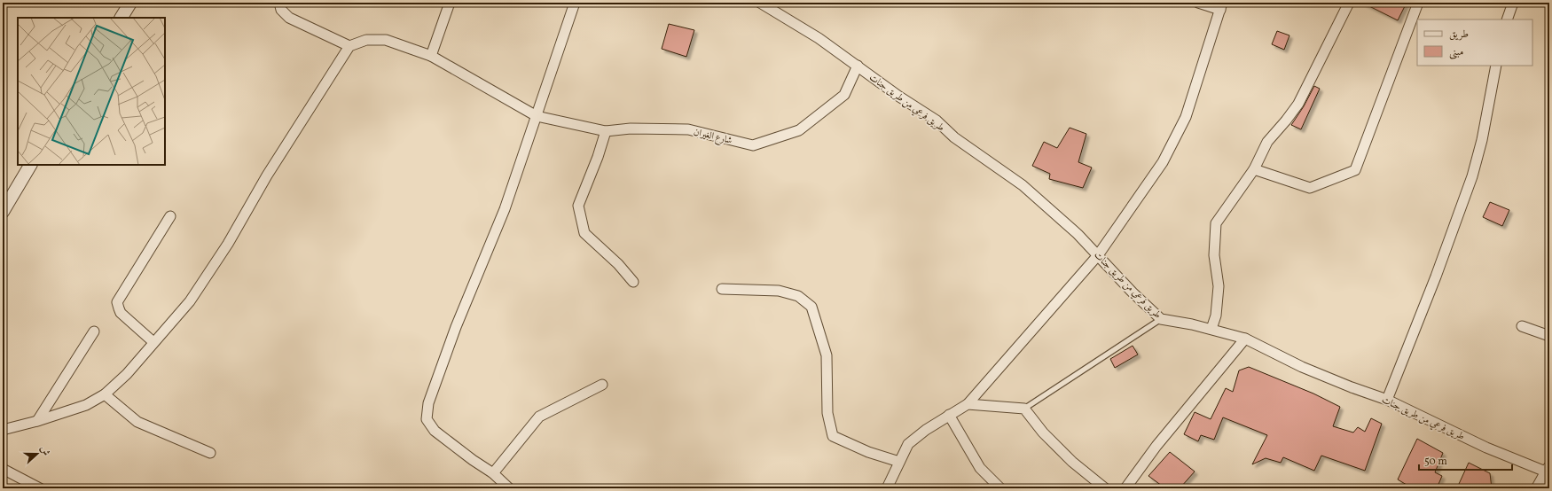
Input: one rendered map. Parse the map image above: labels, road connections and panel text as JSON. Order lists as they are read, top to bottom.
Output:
{
  "streets": {
    "street": ["طريق فرعي من طريق جنات", "شارع الغيران"]
  },
  "crossings": [
    ["طريق فرعي من طريق جنات", "شارع الغيران"]
  ],
  "legend": ["طريق", "مبنى"],
  "scale_bar": "50 m",
  "north": "right"
}
